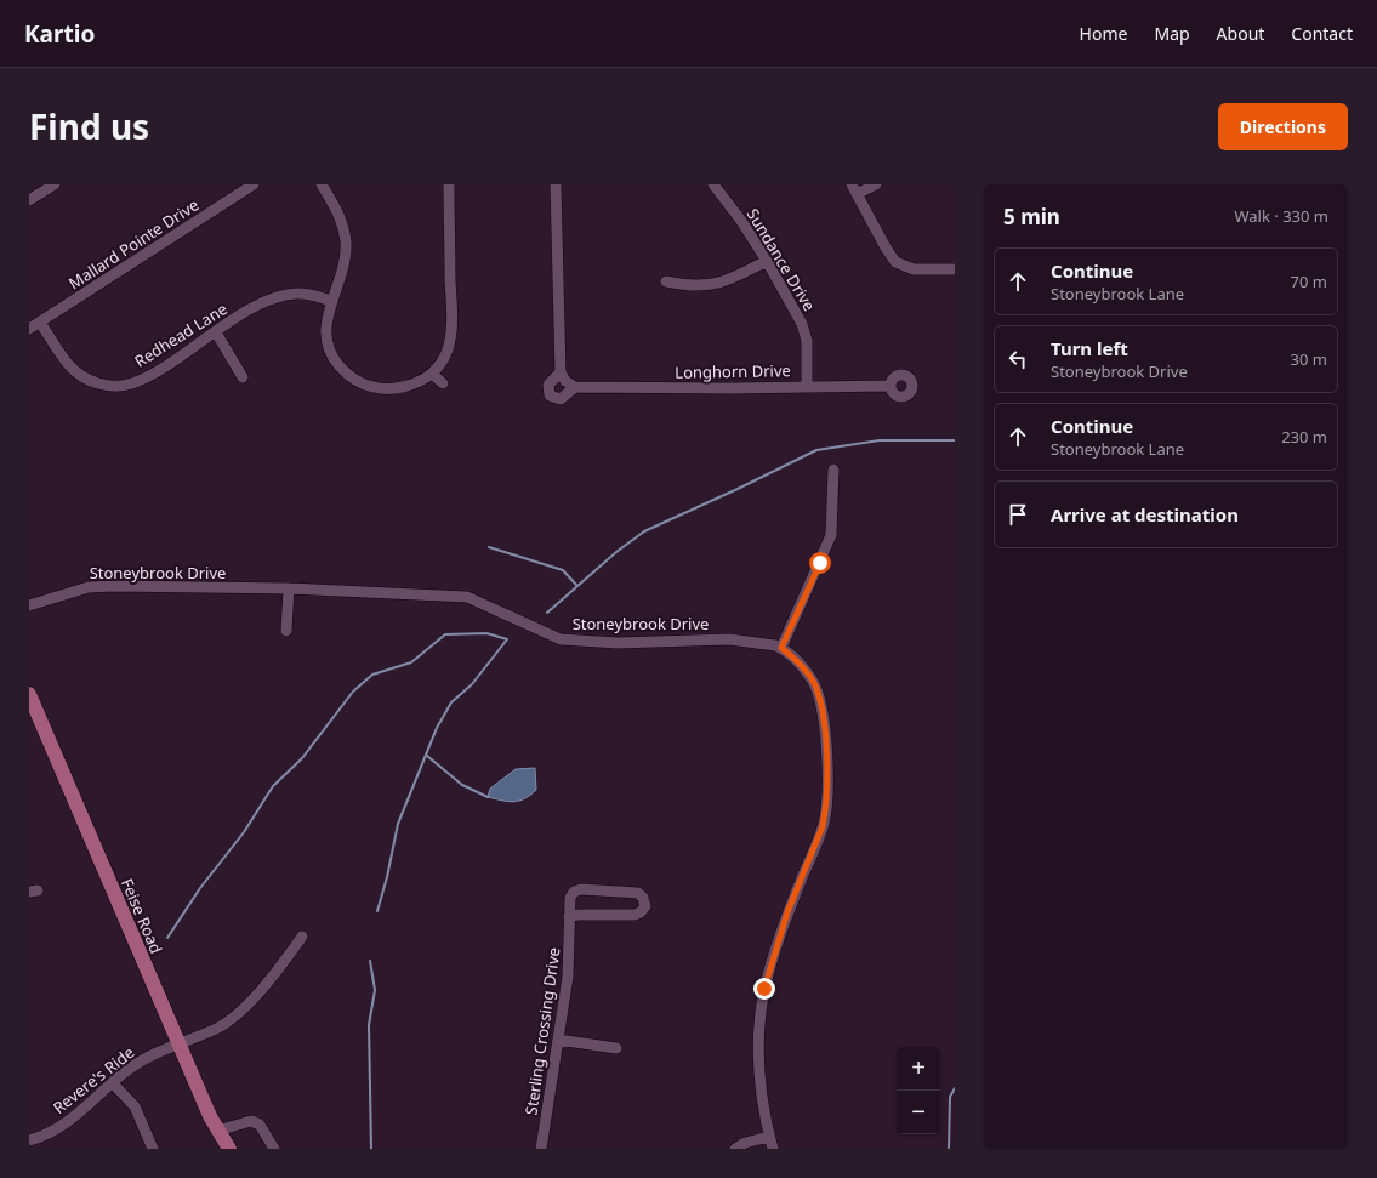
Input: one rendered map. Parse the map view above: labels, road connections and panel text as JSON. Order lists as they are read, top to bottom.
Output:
{
  "streets": {
    "main road": ["Feise Road"],
    "street": [
      "Mallard Pointe Drive",
      "Sundance Drive",
      "Redhead Lane",
      "Longhorn Drive",
      "Stoneybrook Drive",
      "Sterling Crossing Drive",
      "Revere's Ride"
    ]
  },
  "crossings": [
    ["Mallard Pointe Drive", "Redhead Lane"],
    ["Sundance Drive", "Longhorn Drive"],
    ["Feise Road", "Revere's Ride"]
  ],
  "page": {
    "header": "Kartio",
    "nav": [
      "Home",
      "Map",
      "About",
      "Contact"
    ],
    "title": "Find us",
    "buttons": "Directions",
    "heading": ["5 min", "Walk · 330 m"],
    "list": [
      ["Continue", "Stoneybrook Lane", "70 m"],
      ["Turn left", "Stoneybrook Drive", "30 m"],
      ["Continue", "Stoneybrook Lane", "230 m"],
      "Arrive at destination"
    ],
    "map_buttons": ["+", "−"]
  }
}
